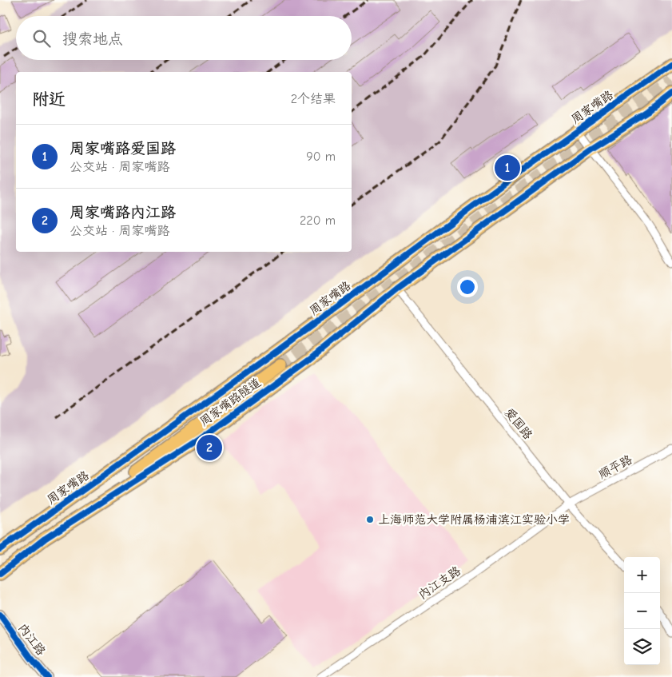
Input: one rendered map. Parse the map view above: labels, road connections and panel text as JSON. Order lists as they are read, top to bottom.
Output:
{
  "streets": {
    "main road": ["周家嘴路", "周家嘴路隧道"],
    "street": [
      "爱国路",
      "顺平路",
      "内江支路",
      "内江路"
    ]
  },
  "crossings": [
    ["爱国路", "顺平路"],
    ["爱国路", "内江支路"],
    ["顺平路", "内江支路"]
  ],
  "places": ["上海师范大学附属杨浦滨江实验小学"],
  "page": {
    "search": "搜索地点",
    "heading": ["附近", "2个结果"],
    "list": [
      {
        "mark": "1",
        "name": "周家嘴路爱国路",
        "note": "公交站 · 周家嘴路",
        "value": "90 m"
      },
      {
        "mark": "2",
        "name": "周家嘴路内江路",
        "note": "公交站 · 周家嘴路",
        "value": "220 m"
      }
    ],
    "pins": ["1", "2"],
    "map_buttons": ["+", "−"]
  }
}
